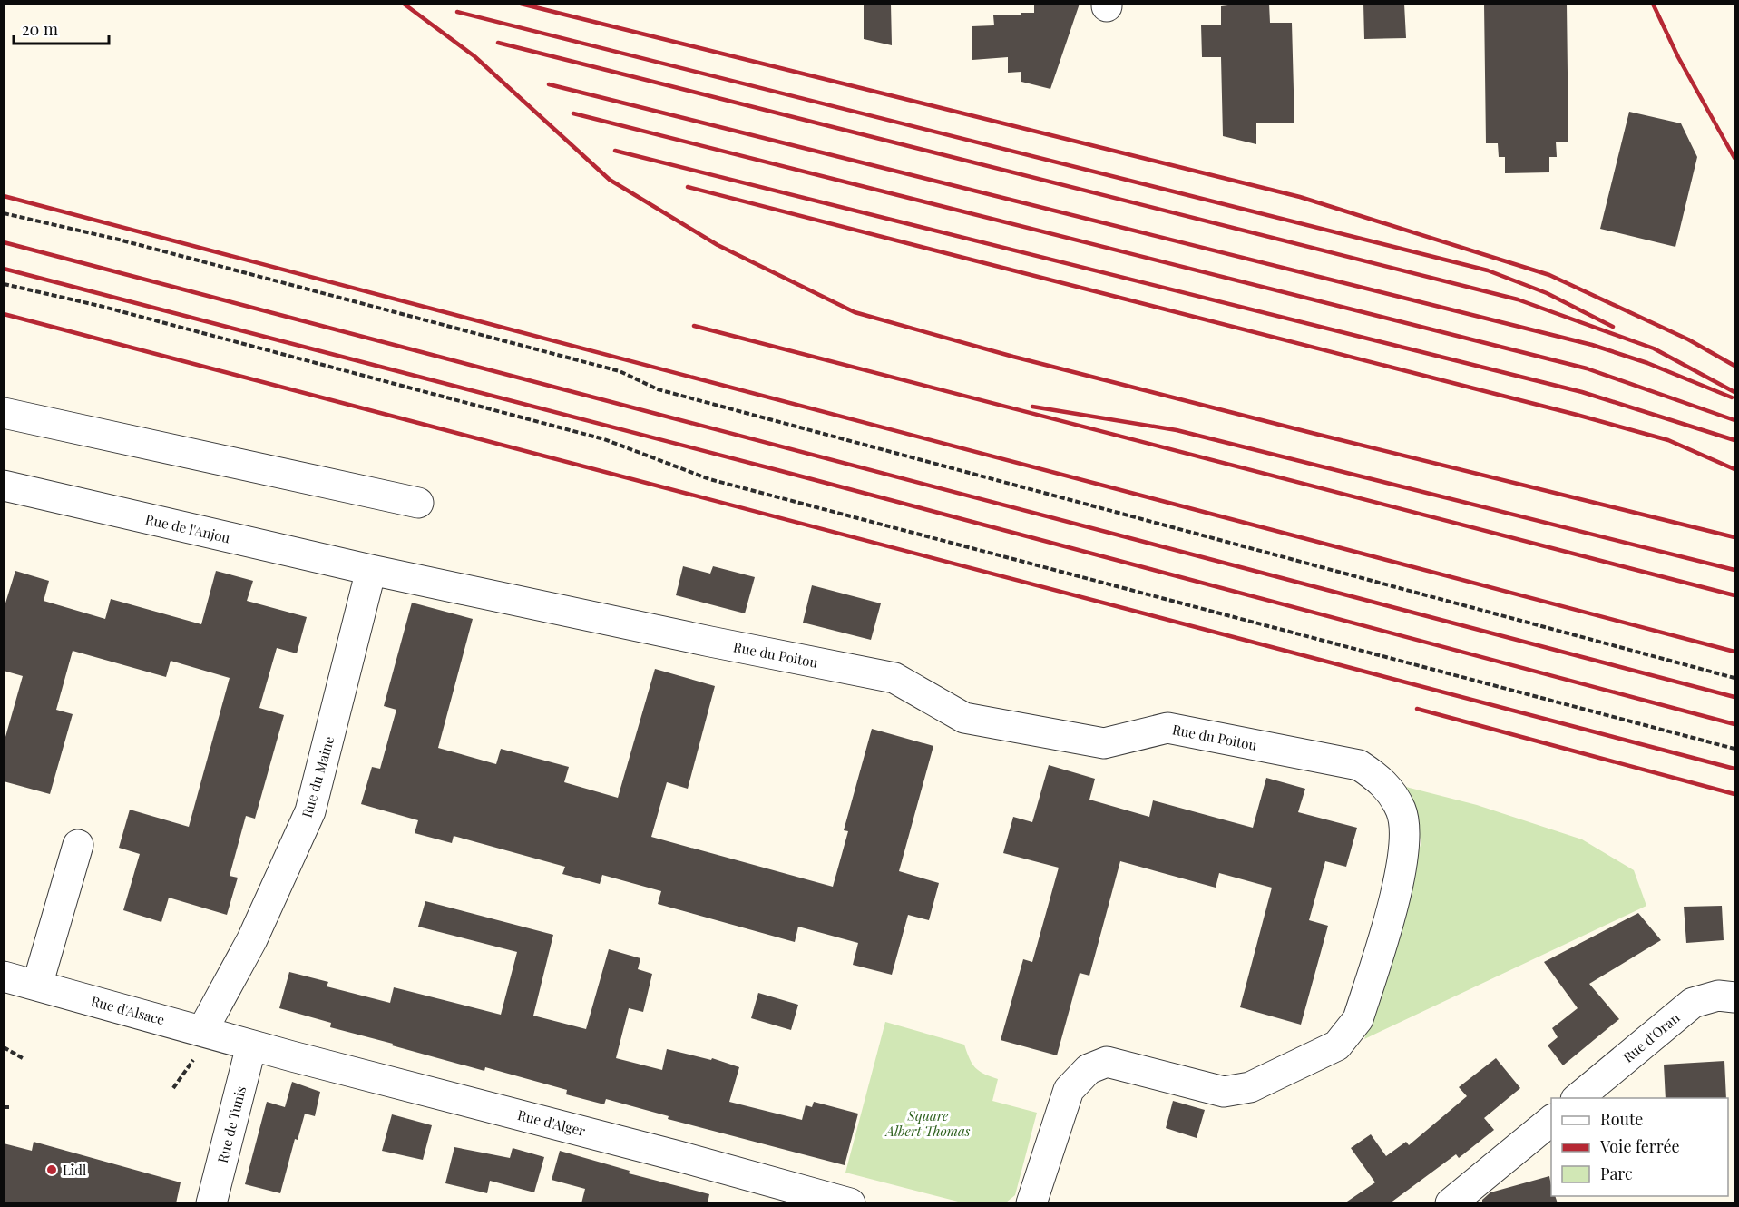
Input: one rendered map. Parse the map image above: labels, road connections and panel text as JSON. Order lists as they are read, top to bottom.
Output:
{
  "streets": {
    "street": [
      "Rue de l'Anjou",
      "Rue du Poitou",
      "Rue du Maine",
      "Rue d'Alsace",
      "Rue d'Oran",
      "Rue d'Alger",
      "Rue de Tunis"
    ]
  },
  "crossings": [
    ["Rue de l'Anjou", "Rue du Poitou"],
    ["Rue de l'Anjou", "Rue du Maine"],
    ["Rue du Poitou", "Rue du Maine"],
    ["Rue du Maine", "Rue d'Alsace"],
    ["Rue d'Alsace", "Rue d'Alger"],
    ["Rue d'Alsace", "Rue de Tunis"],
    ["Rue d'Alger", "Rue de Tunis"]
  ],
  "parks": ["Square Albert Thomas"],
  "places": ["Lidl"],
  "legend": ["Route", "Voie ferrée", "Parc"],
  "scale_bar": "20 m"
}
